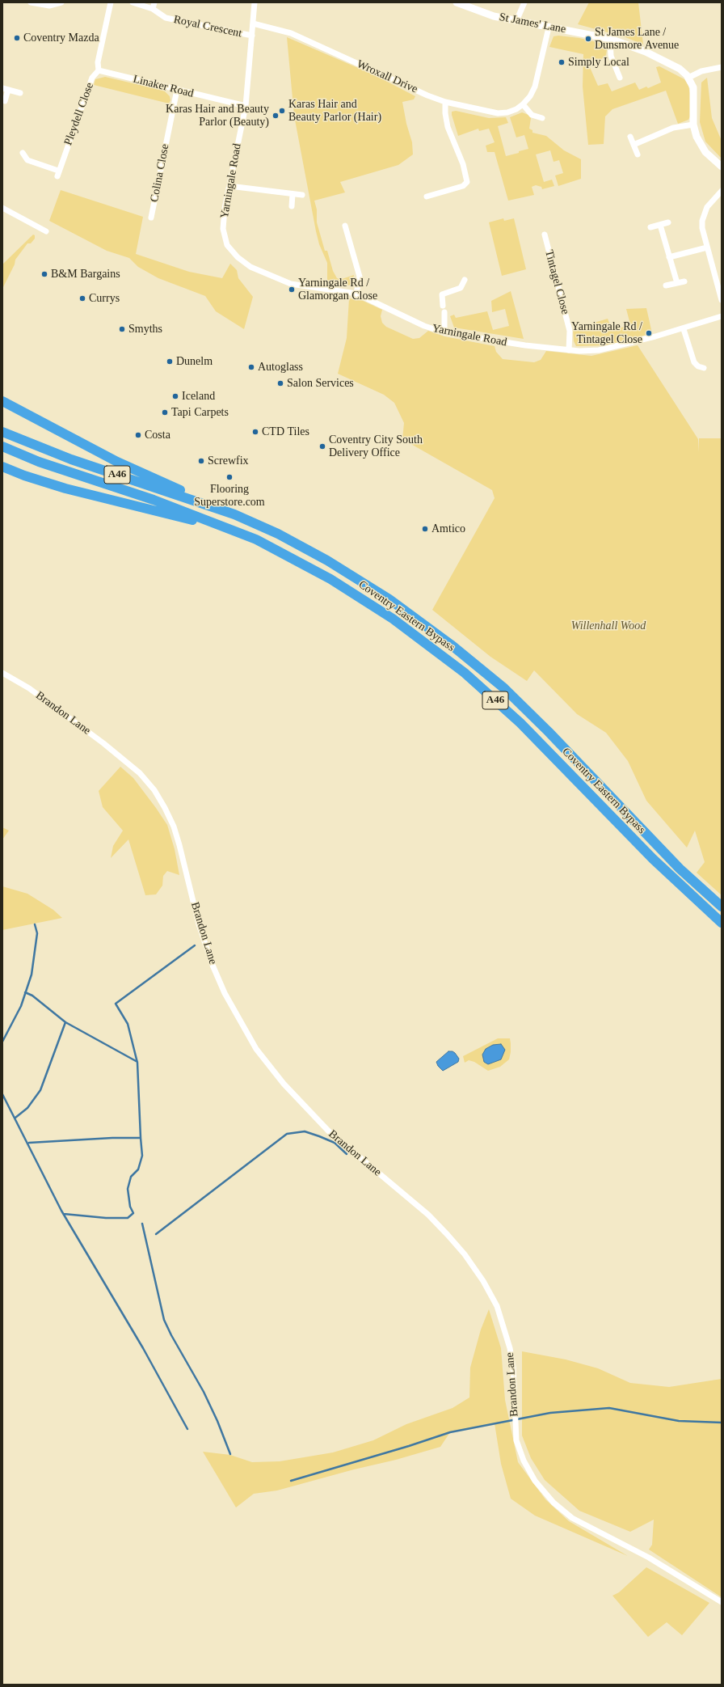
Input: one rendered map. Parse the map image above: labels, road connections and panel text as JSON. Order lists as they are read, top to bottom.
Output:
{
  "streets": {
    "highway": ["A46", "Coventry Eastern Bypass"],
    "street": [
      "St James' Lane",
      "Royal Crescent",
      "Wroxall Drive",
      "Linaker Road",
      "Pleydell Close",
      "Colina Close",
      "Yarningale Road",
      "Tintagel Close",
      "Brandon Lane"
    ]
  },
  "crossings": [
    ["St James' Lane", "Wroxall Drive"],
    ["Royal Crescent", "Yarningale Road"],
    ["Wroxall Drive", "Yarningale Road"],
    ["Linaker Road", "Pleydell Close"],
    ["Linaker Road", "Colina Close"],
    ["Linaker Road", "Yarningale Road"],
    ["Yarningale Road", "Tintagel Close"]
  ],
  "parks": ["Willenhall Wood"],
  "places": [
    "Coventry Mazda",
    "St James Lane / Dunsmore Avenue",
    "Simply Local",
    "Karas Hair and Beauty Parlor (Hair)",
    "Karas Hair and Beauty Parlor (Beauty)",
    "B&M Bargains",
    "Yarningale Rd / Glamorgan Close",
    "Currys",
    "Smyths",
    "Yarningale Rd / Tintagel Close",
    "Dunelm",
    "Autoglass",
    "Salon Services",
    "Iceland",
    "Tapi Carpets",
    "CTD Tiles",
    "Costa",
    "Coventry City South Delivery Office",
    "Screwfix",
    "Flooring Superstore.com",
    "Amtico"
  ]
}
